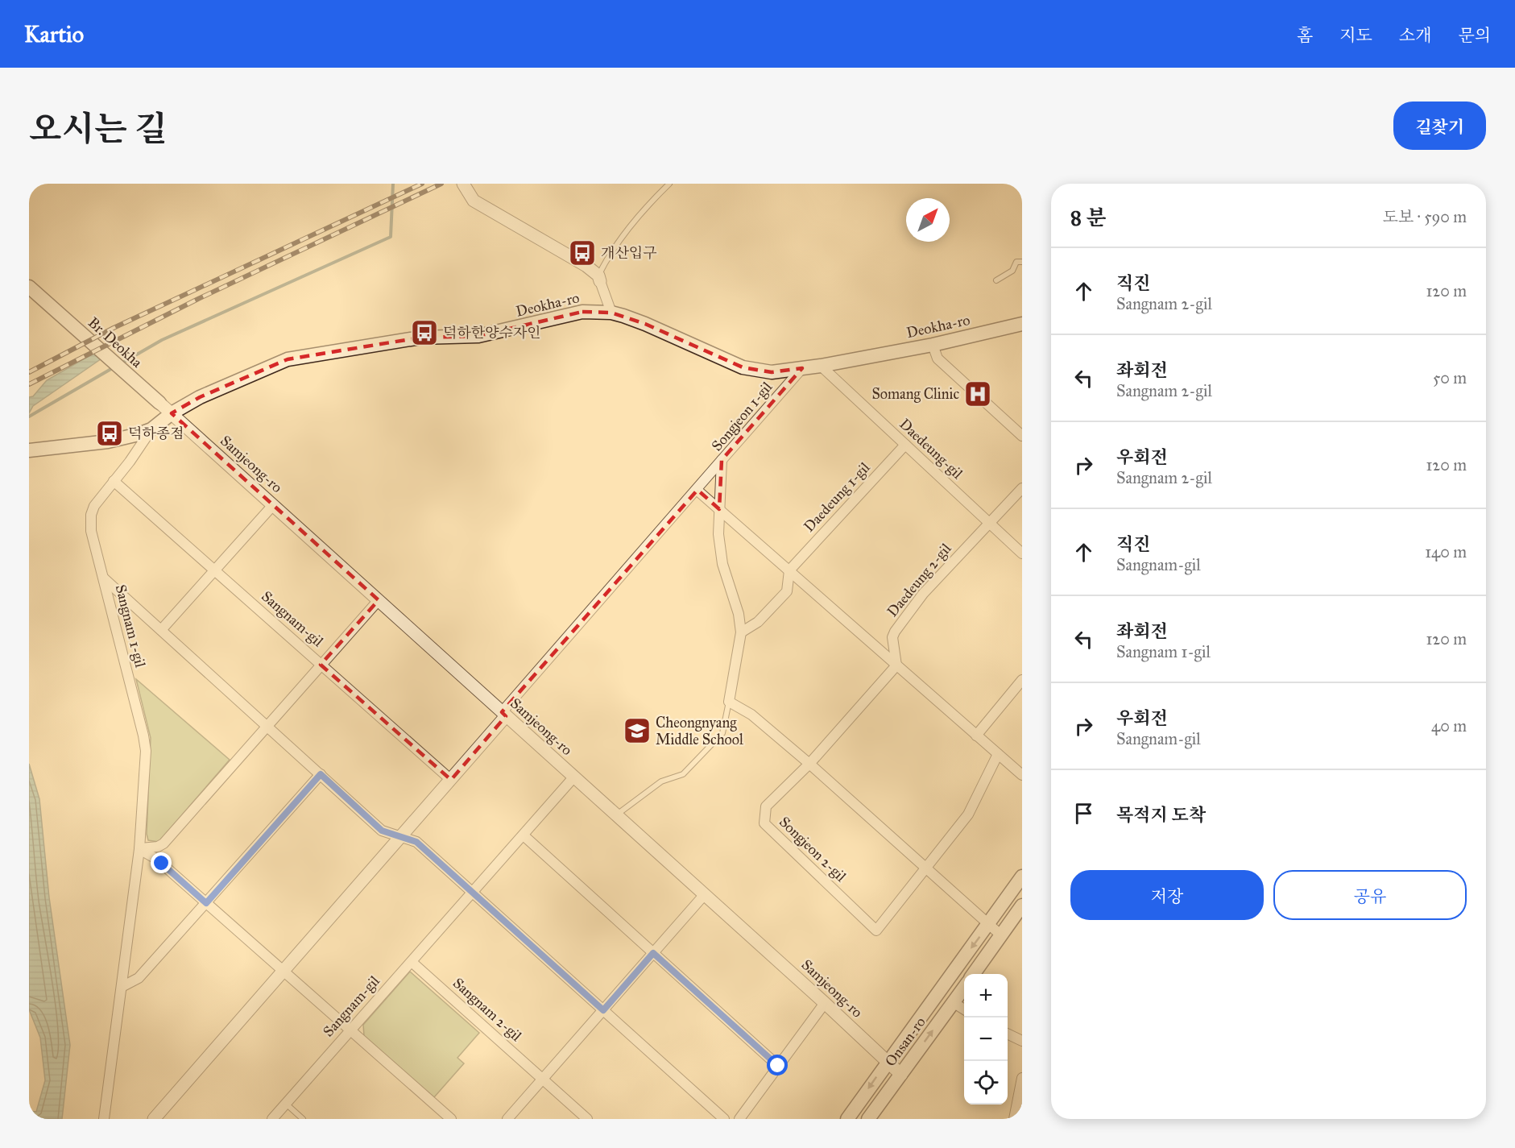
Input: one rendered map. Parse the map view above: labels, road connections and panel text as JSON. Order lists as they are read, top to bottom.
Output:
{
  "streets": {
    "main road": ["Deokha-ro", "Br. Deokha", "Onsan-ro"],
    "street": [
      "Songjeon 1-gil",
      "Daedeung-gil",
      "Samjeong-ro",
      "Daedeung 1-gil",
      "Daedeung 2-gil",
      "Sangnam-gil",
      "Sangnam 1-gil",
      "Songjeon 2-gil",
      "Sangnam 2-gil"
    ]
  },
  "crossings": [
    ["Deokha-ro", "Songjeon 1-gil"],
    ["Deokha-ro", "Daedeung-gil"],
    ["Deokha-ro", "Samjeong-ro"],
    ["Deokha-ro", "Sangnam 1-gil"],
    ["Br. Deokha", "Samjeong-ro"],
    ["Songjeon 1-gil", "Samjeong-ro"],
    ["Daedeung-gil", "Daedeung 1-gil"],
    ["Daedeung-gil", "Daedeung 2-gil"],
    ["Samjeong-ro", "Sangnam-gil"],
    ["Samjeong-ro", "Onsan-ro"],
    ["Daedeung 2-gil", "Songjeon 2-gil"],
    ["Sangnam-gil", "Sangnam 1-gil"],
    ["Sangnam-gil", "Sangnam 2-gil"]
  ],
  "places": {
    "bus stop": ["개산입구", "덕하한양수자인", "덕하종점"],
    "hospital": ["Somang Clinic"],
    "school or university": ["Cheongnyang Middle School"]
  },
  "north": "top right",
  "page": {
    "header": "Kartio",
    "nav": [
      "홈",
      "지도",
      "소개",
      "문의"
    ],
    "title": "오시는 길",
    "buttons": [
      "길찾기",
      ["저장", "공유"]
    ],
    "heading": ["8 분", "도보 · 590 m"],
    "list": [
      ["직진", "Sangnam 2-gil", "120 m"],
      ["좌회전", "Sangnam 2-gil", "50 m"],
      ["우회전", "Sangnam 2-gil", "120 m"],
      ["직진", "Sangnam-gil", "140 m"],
      ["좌회전", "Sangnam 1-gil", "120 m"],
      ["우회전", "Sangnam-gil", "40 m"],
      "목적지 도착"
    ],
    "map_buttons": ["+", "−"]
  }
}
